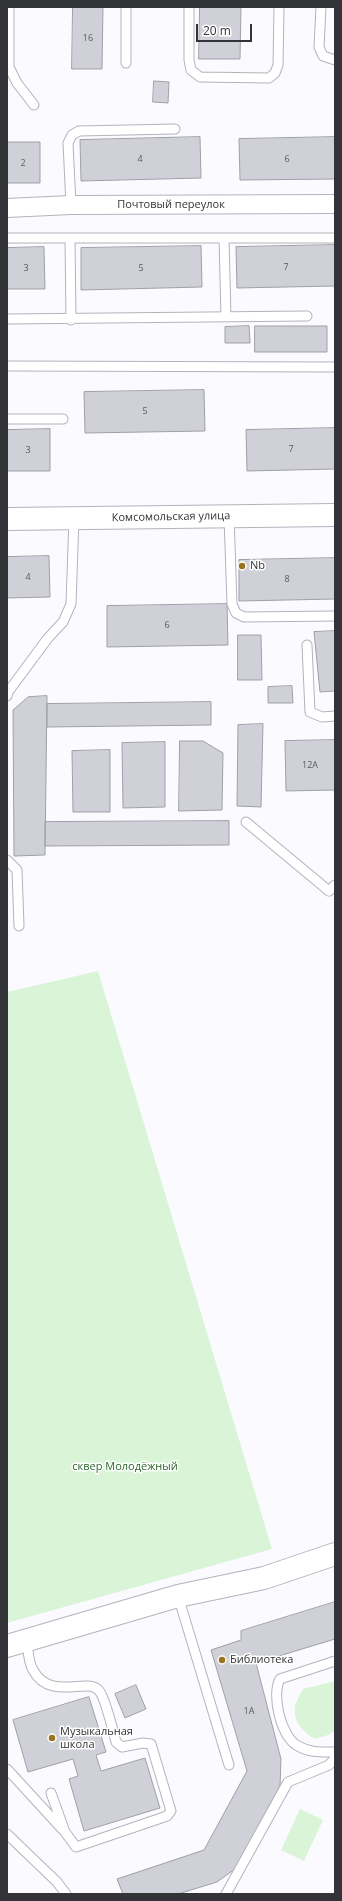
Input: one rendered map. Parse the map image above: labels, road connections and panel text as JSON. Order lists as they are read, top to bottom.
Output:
{
  "streets": {
    "main road": ["Комсомольская улица"],
    "street": ["Почтовый переулок"]
  },
  "parks": ["сквер Молодёжный"],
  "places": ["Nb", "Библиотека", "Музыкальная школа"],
  "house_numbers": [
    "16",
    "4",
    "6",
    "2",
    "7",
    "3",
    "5",
    "5",
    "7",
    "3",
    "4",
    "8",
    "6",
    "12А",
    "1А"
  ],
  "scale_bar": "20 m"
}
